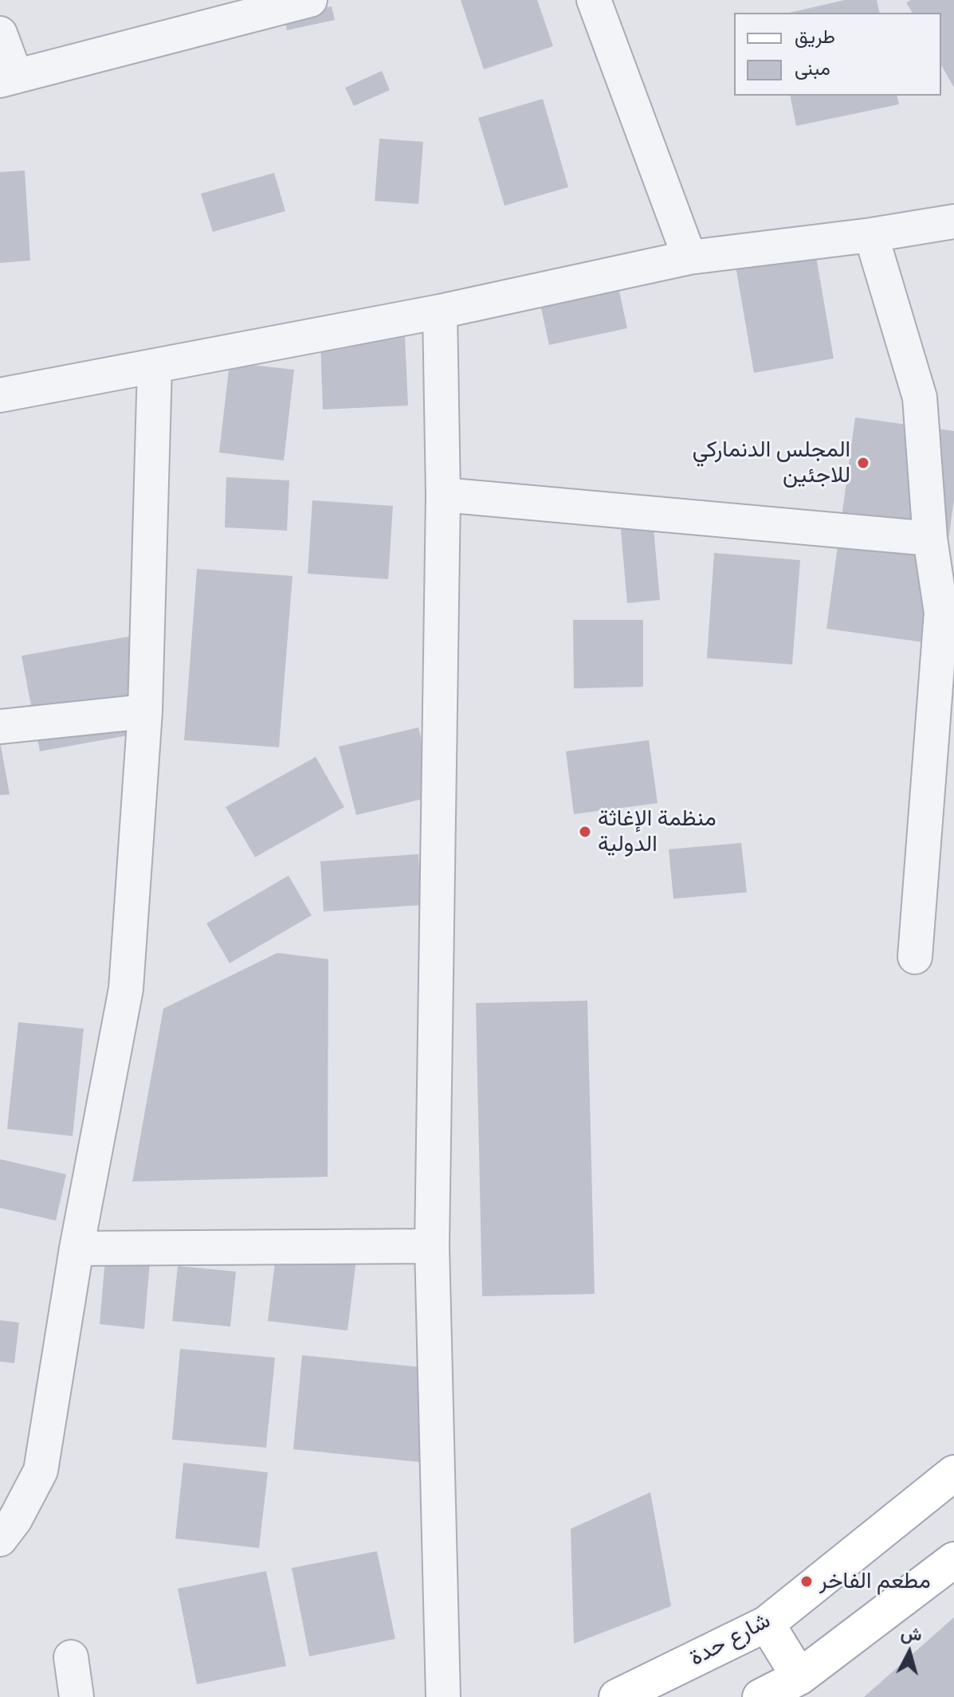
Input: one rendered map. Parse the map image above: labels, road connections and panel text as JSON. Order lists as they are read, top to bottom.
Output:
{
  "streets": {
    "main road": ["شارع حدة"]
  },
  "places": ["المجلس الدنماركي للاجئين", "منظمة الإغاثة الدولية", "مطعم الفاخر"],
  "legend": ["طريق", "مبنى"],
  "north": "top"
}
